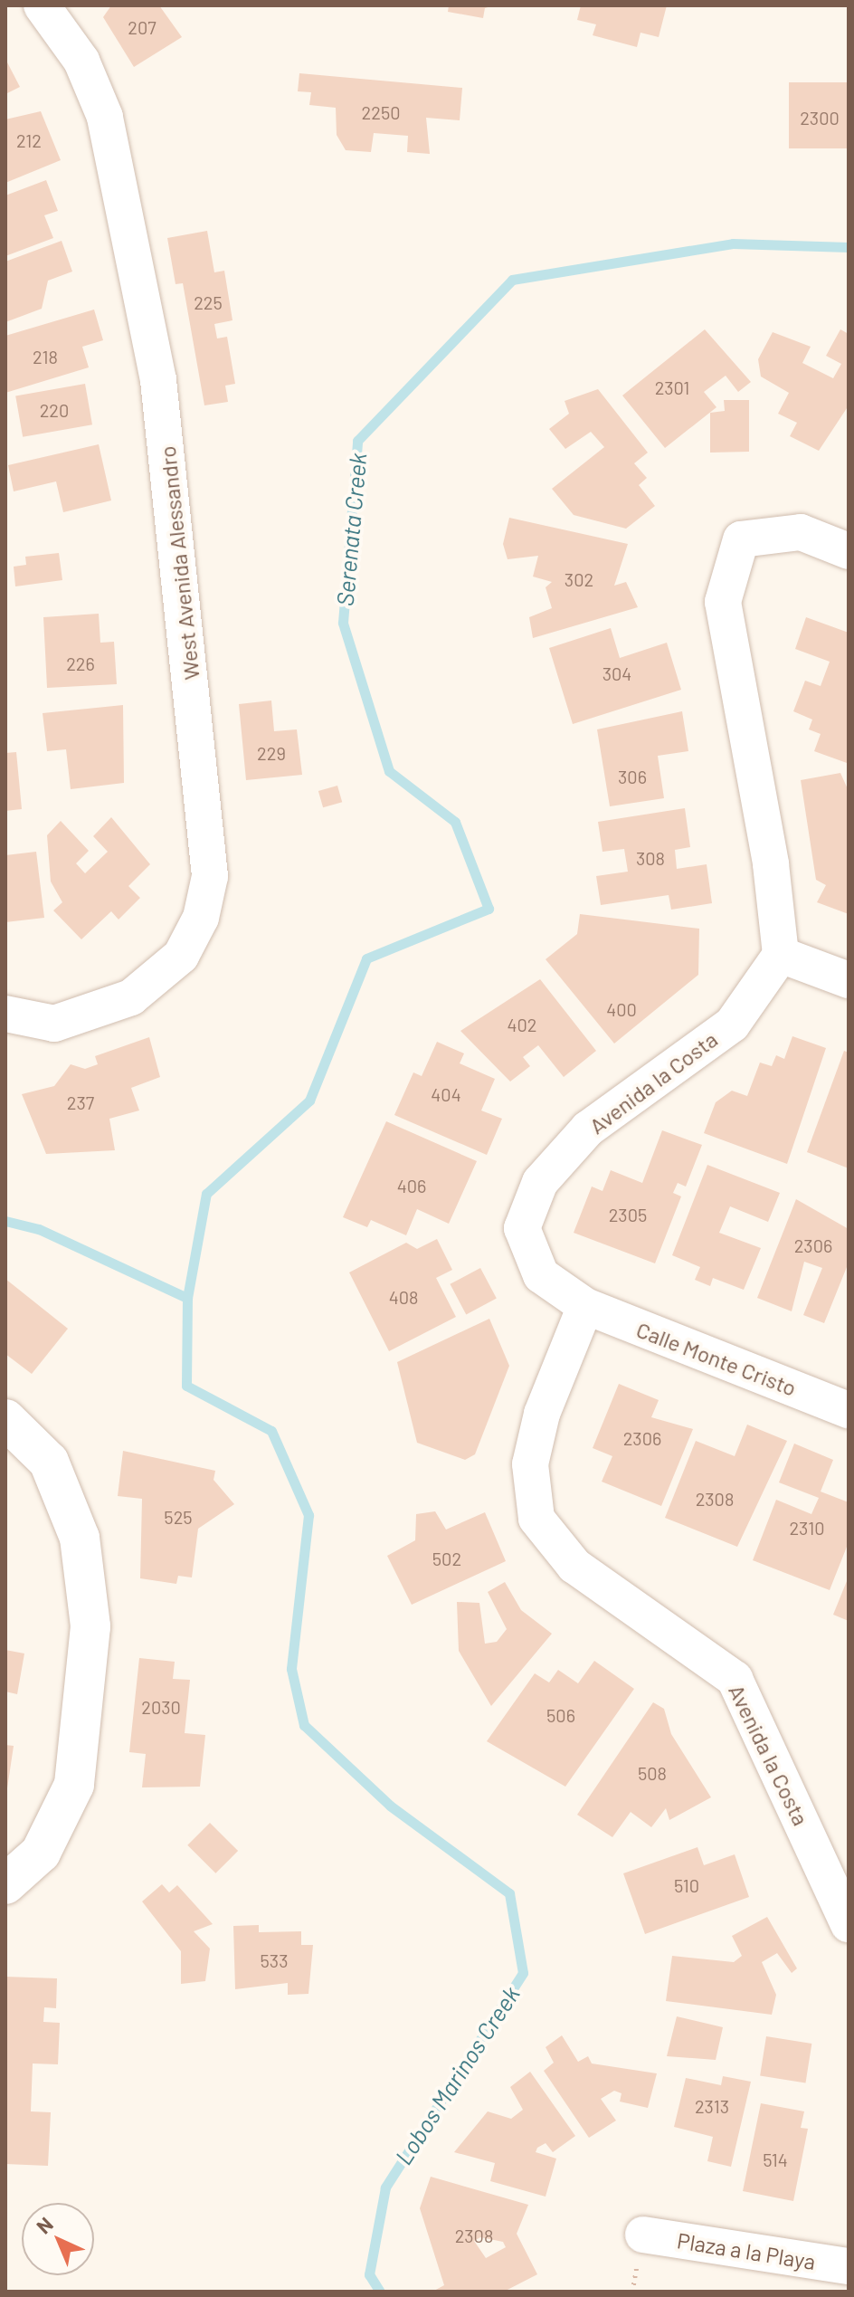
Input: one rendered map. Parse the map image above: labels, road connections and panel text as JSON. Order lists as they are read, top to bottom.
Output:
{
  "streets": {
    "street": [
      "West Avenida Alessandro",
      "Avenida la Costa",
      "Calle Monte Cristo",
      "Plaza a la Playa"
    ]
  },
  "crossings": [
    ["Avenida la Costa", "Calle Monte Cristo"]
  ],
  "water": ["Serenata Creek", "Lobos Marinos Creek"],
  "house_numbers": [
    "207",
    "2250",
    "2300",
    "212",
    "225",
    "218",
    "2301",
    "220",
    "302",
    "226",
    "304",
    "229",
    "306",
    "308",
    "400",
    "402",
    "404",
    "237",
    "406",
    "2305",
    "2306",
    "408",
    "2306",
    "2308",
    "525",
    "2310",
    "502",
    "2030",
    "506",
    "508",
    "510",
    "533",
    "2313",
    "514",
    "2308"
  ],
  "north": "top left"
}
